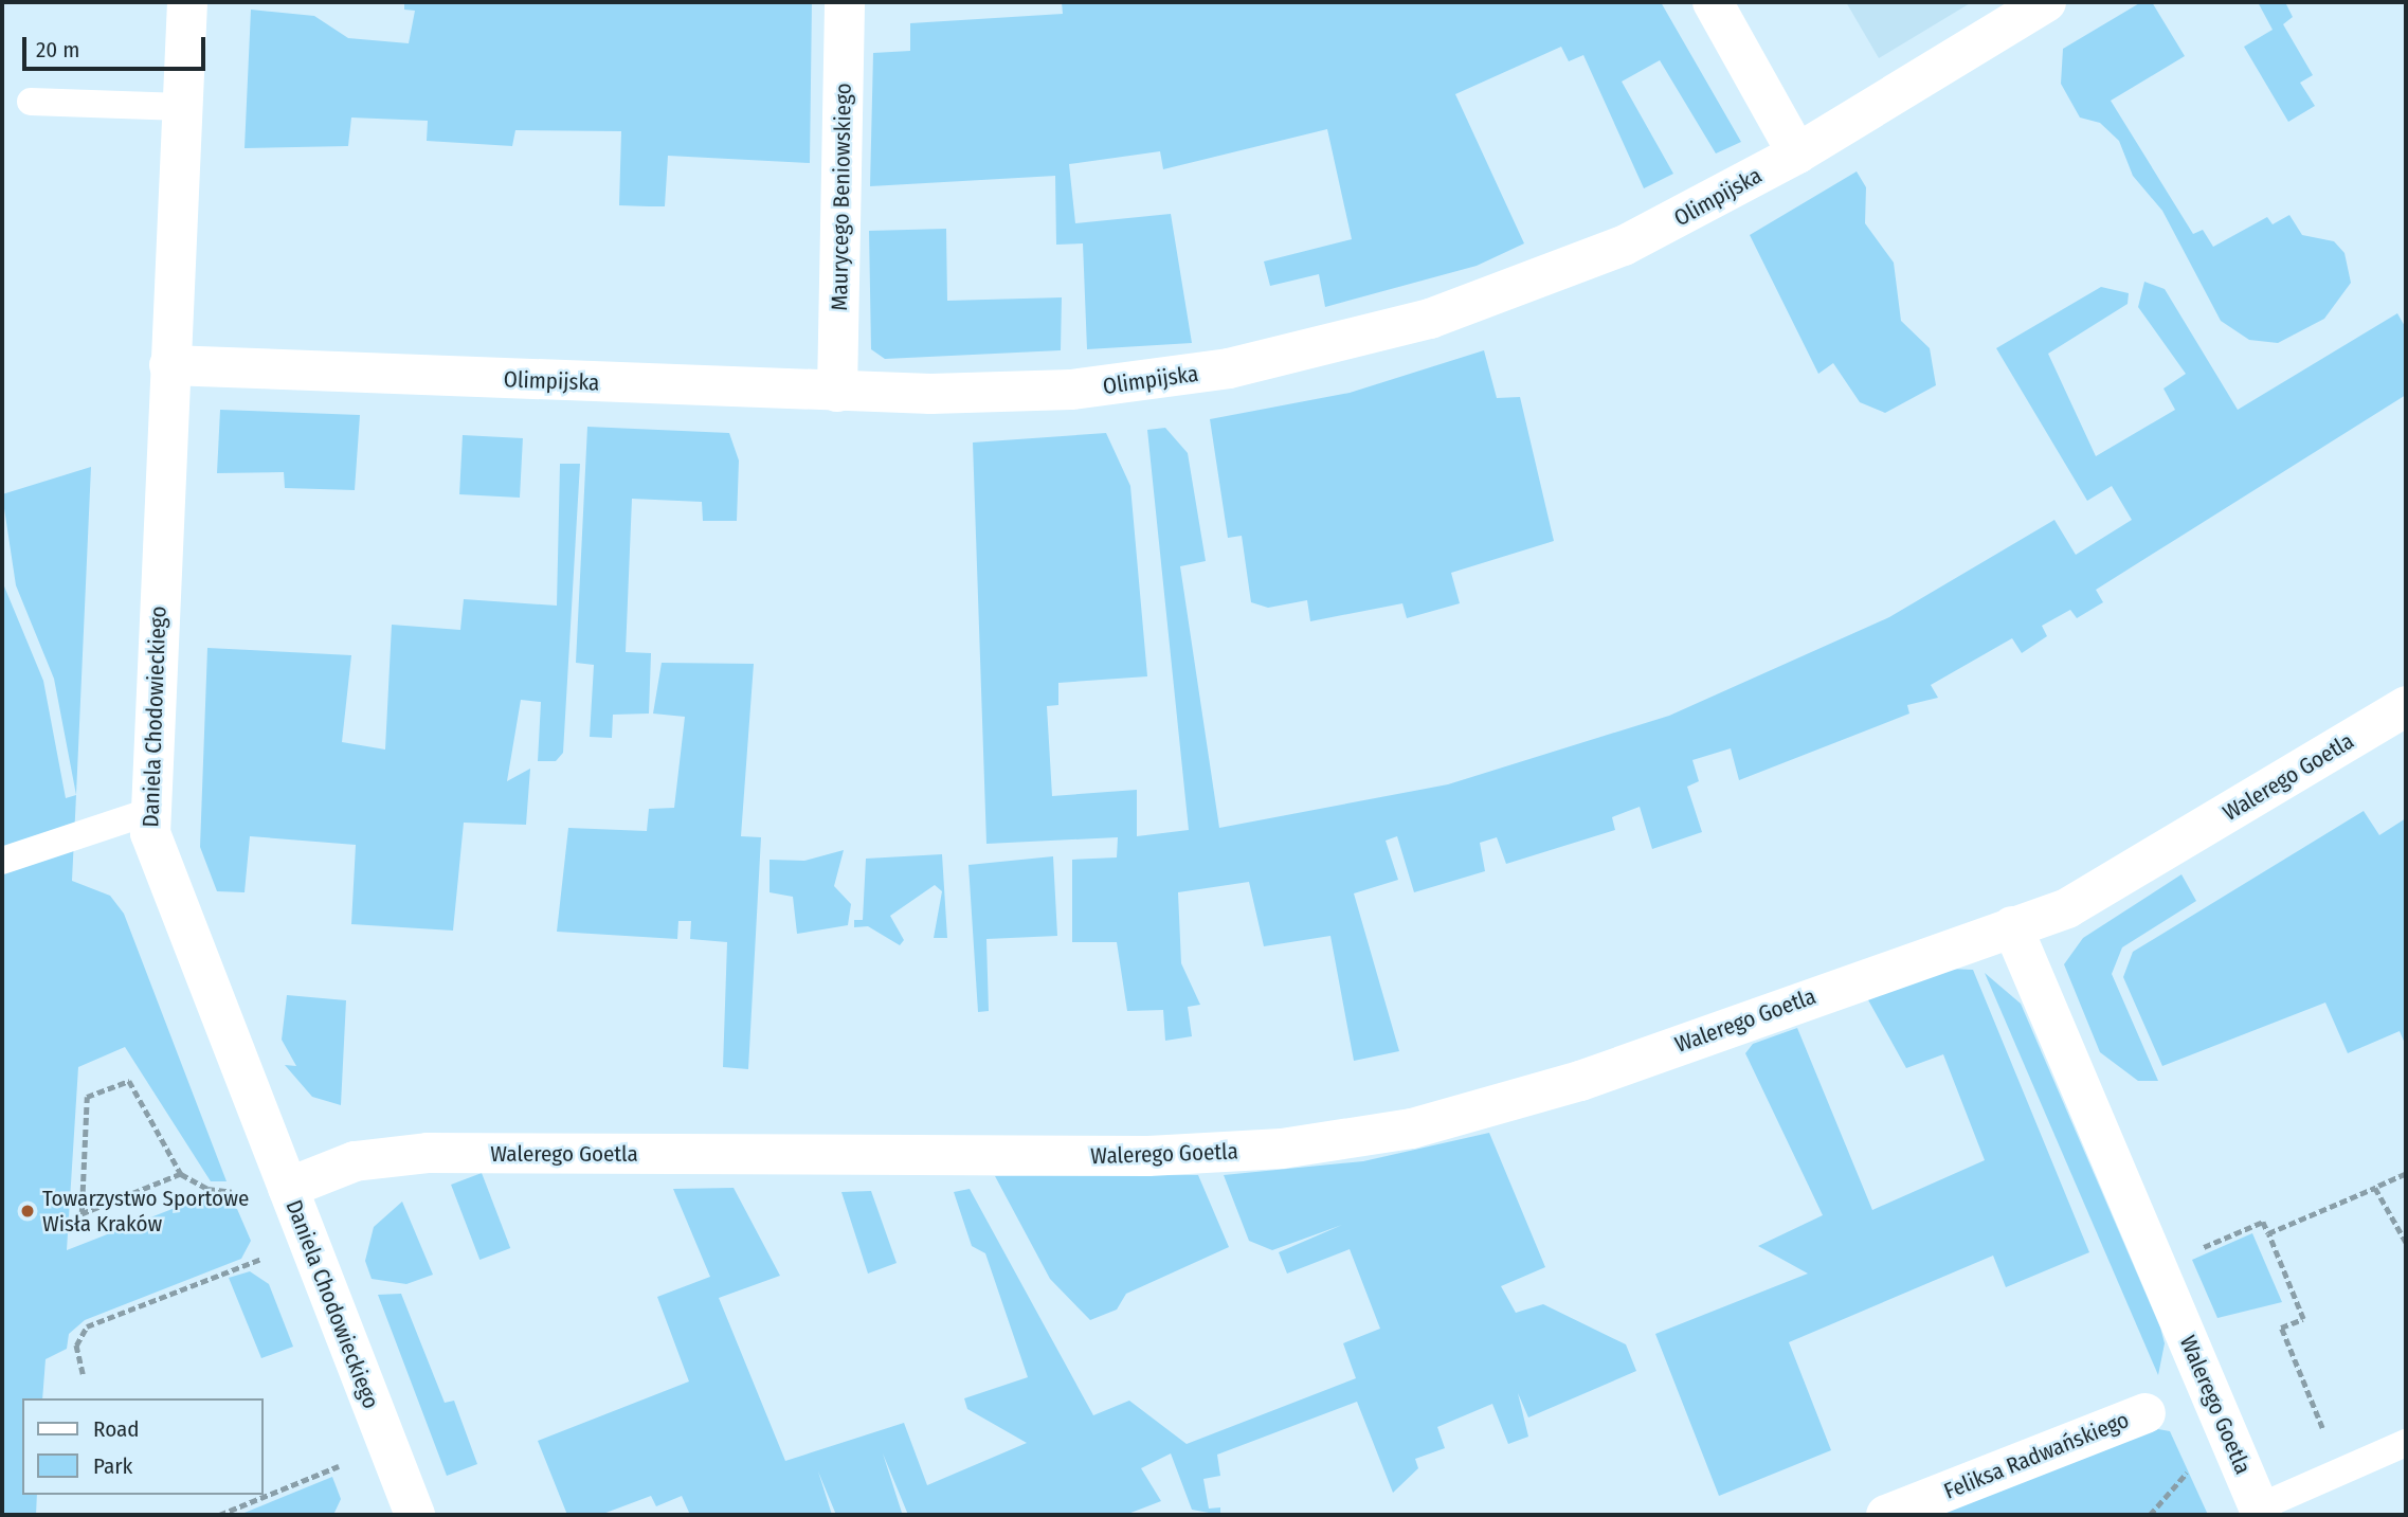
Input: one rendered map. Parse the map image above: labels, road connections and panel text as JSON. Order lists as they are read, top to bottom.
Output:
{
  "streets": {
    "street": [
      "Maurycego Beniowskiego",
      "Olimpijska",
      "Daniela Chodowieckiego",
      "Walerego Goetla",
      "Feliksa Radwańskiego"
    ]
  },
  "crossings": [
    ["Maurycego Beniowskiego", "Olimpijska"],
    ["Olimpijska", "Daniela Chodowieckiego"],
    ["Daniela Chodowieckiego", "Walerego Goetla"]
  ],
  "places": ["Towarzystwo Sportowe Wisła Kraków"],
  "legend": ["Road", "Park"],
  "scale_bar": "20 m"
}
